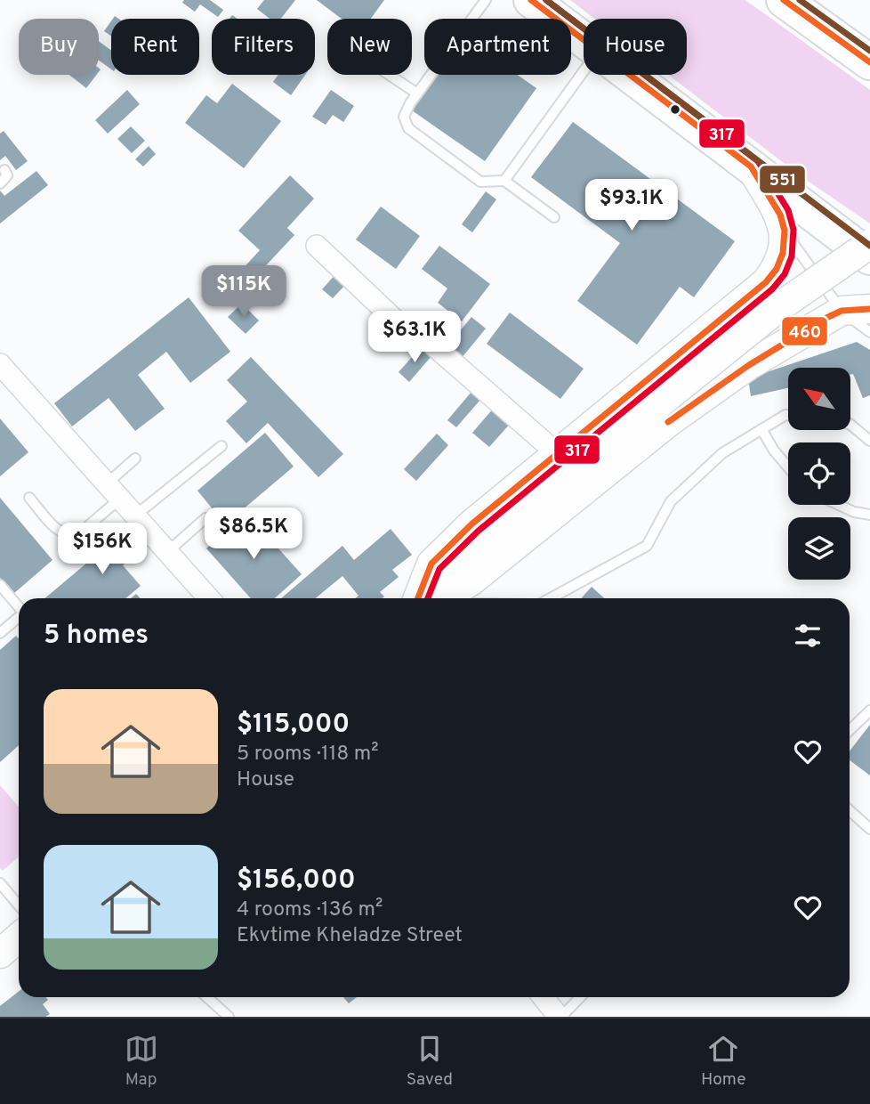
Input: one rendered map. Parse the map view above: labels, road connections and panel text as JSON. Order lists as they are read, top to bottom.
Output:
{
  "lines": ["transit line 460", "transit line 317", "transit line 551"],
  "north": "top left",
  "page": {
    "chip": [
      "Buy",
      "Rent",
      "Filters",
      "New",
      "Apartment",
      "House"
    ],
    "price": [
      "$93.1K",
      "$115K",
      "$63.1K",
      "$86.5K",
      "$156K"
    ],
    "heading": "5 homes",
    "list": [
      {
        "name": "$115,000",
        "note": "5 rooms · 118 m² · House"
      },
      {
        "name": "$156,000",
        "note": "4 rooms · 136 m² · Ekvtime Kheladze Street"
      }
    ],
    "tabs": ["Map", "Saved", "Home"]
  }
}
